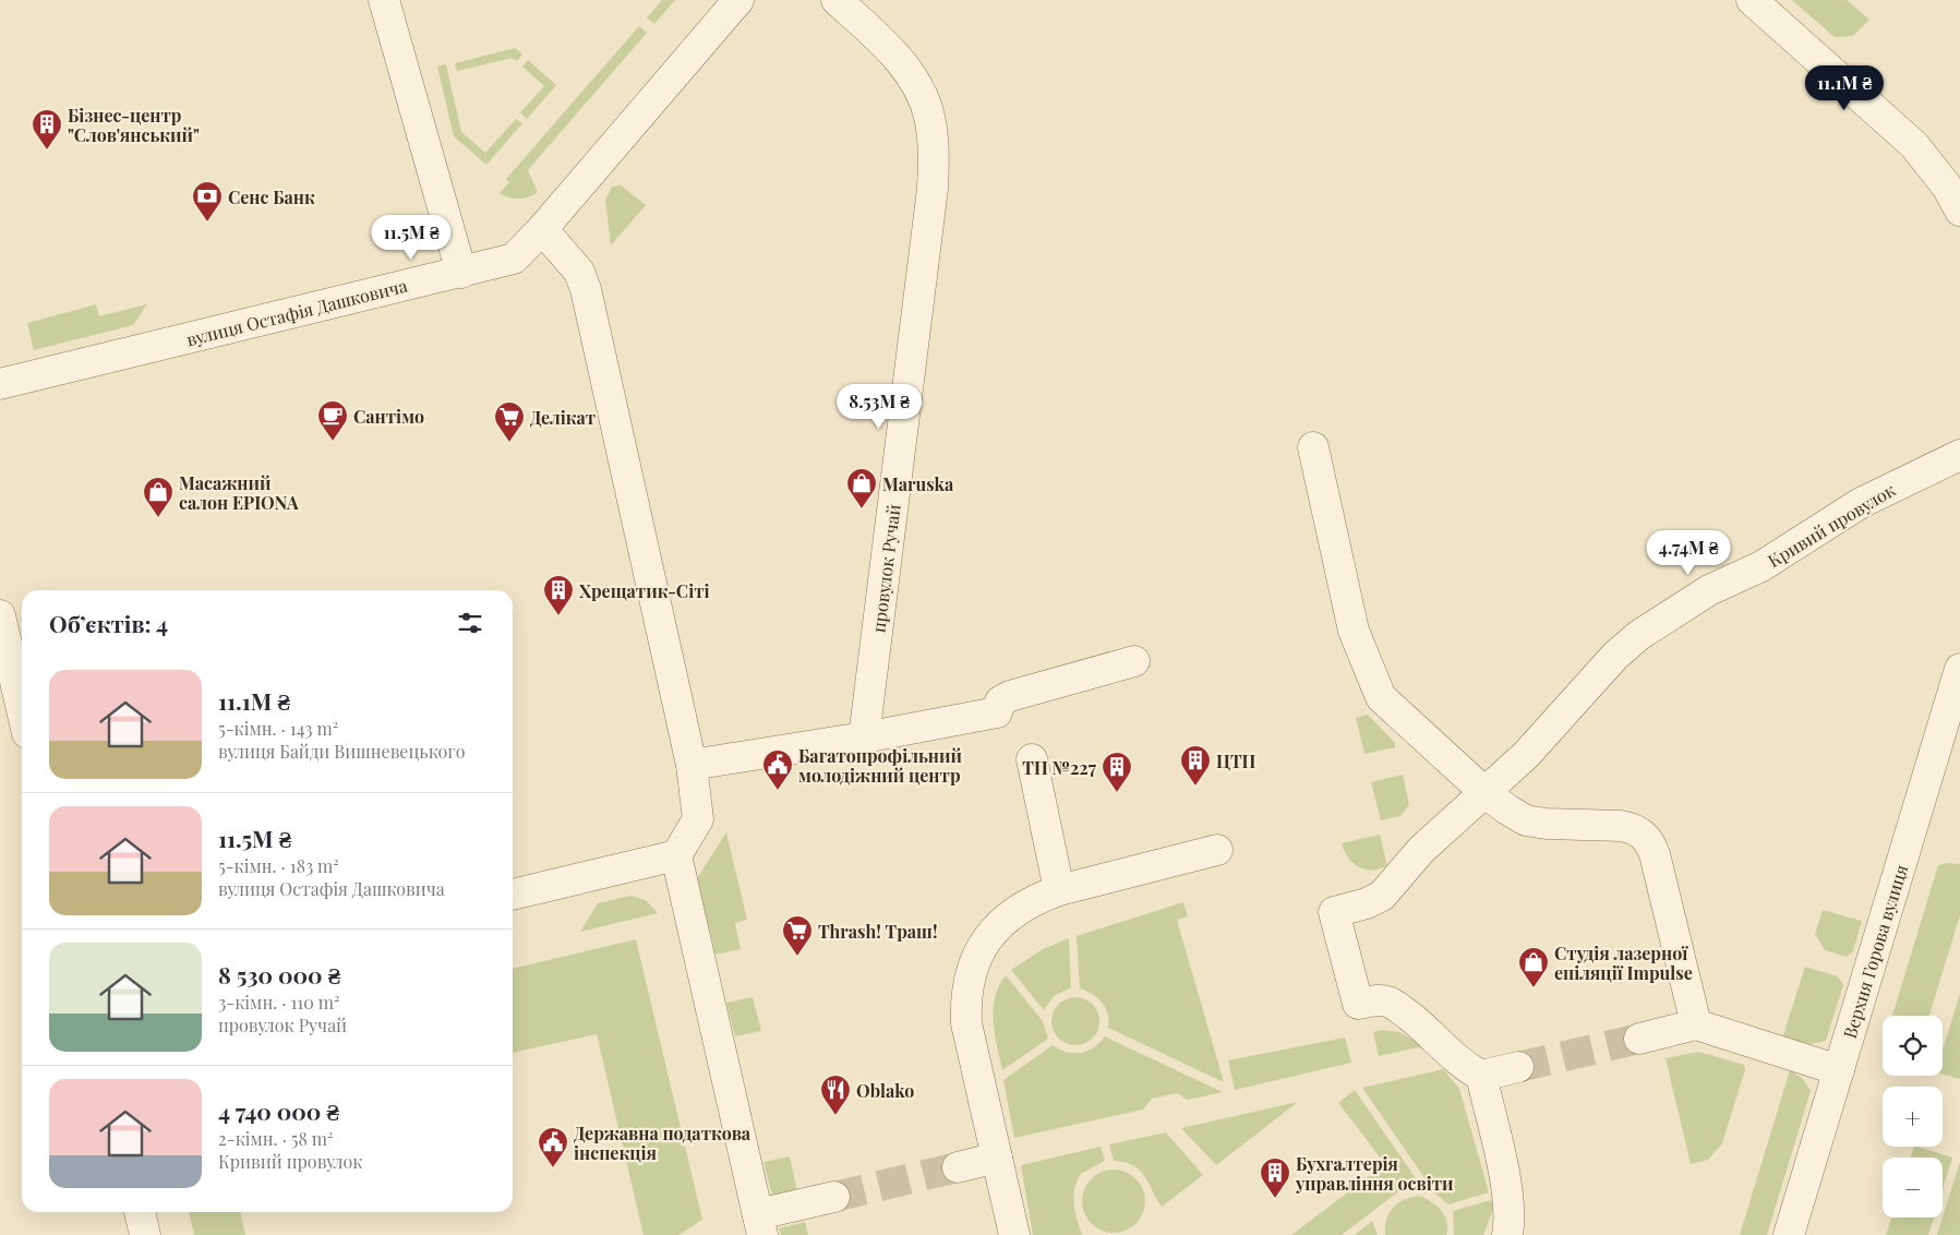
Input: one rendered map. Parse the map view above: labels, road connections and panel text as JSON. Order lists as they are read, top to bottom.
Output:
{
  "streets": {
    "street": [
      "вулиця Остафія Дашковича",
      "Кривий провулок",
      "провулок Ручай",
      "Верхня Горова вулиця"
    ]
  },
  "places": {
    "building": [
      "Бізнес-центр \"Слов'янський\"",
      "Хрещатик-Сіті",
      "ЦТП",
      "ТП №227",
      "Бухгалтерія управління освіти"
    ],
    "bank": ["Сенс Банк"],
    "cafe": ["Сантімо"],
    "supermarket": ["Делікат", "Thrash! Траш!"],
    "shop": ["Maruska", "Масажний салон EPIONA", "Студія лазерної епіляції Impulse"],
    "public building": ["Багатопрофільний молодіжний центр", "Державна податкова інспекція"],
    "restaurant": ["Oblako"]
  },
  "page": {
    "price": [
      "11.1M ₴",
      "11.5M ₴",
      "8.53M ₴",
      "4.74M ₴"
    ],
    "heading": "Об’єктів: 4",
    "list": [
      {
        "name": "11.1M ₴",
        "note": "5-кімн. · 143 m² · вулиця Байди Вишневецького"
      },
      {
        "name": "11.5M ₴",
        "note": "5-кімн. · 183 m² · вулиця Остафія Дашковича"
      },
      {
        "name": "8 530 000 ₴",
        "note": "3-кімн. · 110 m² · провулок Ручай"
      },
      {
        "name": "4 740 000 ₴",
        "note": "2-кімн. · 58 m² · Кривий провулок"
      }
    ],
    "map_buttons": ["+", "−"]
  }
}
